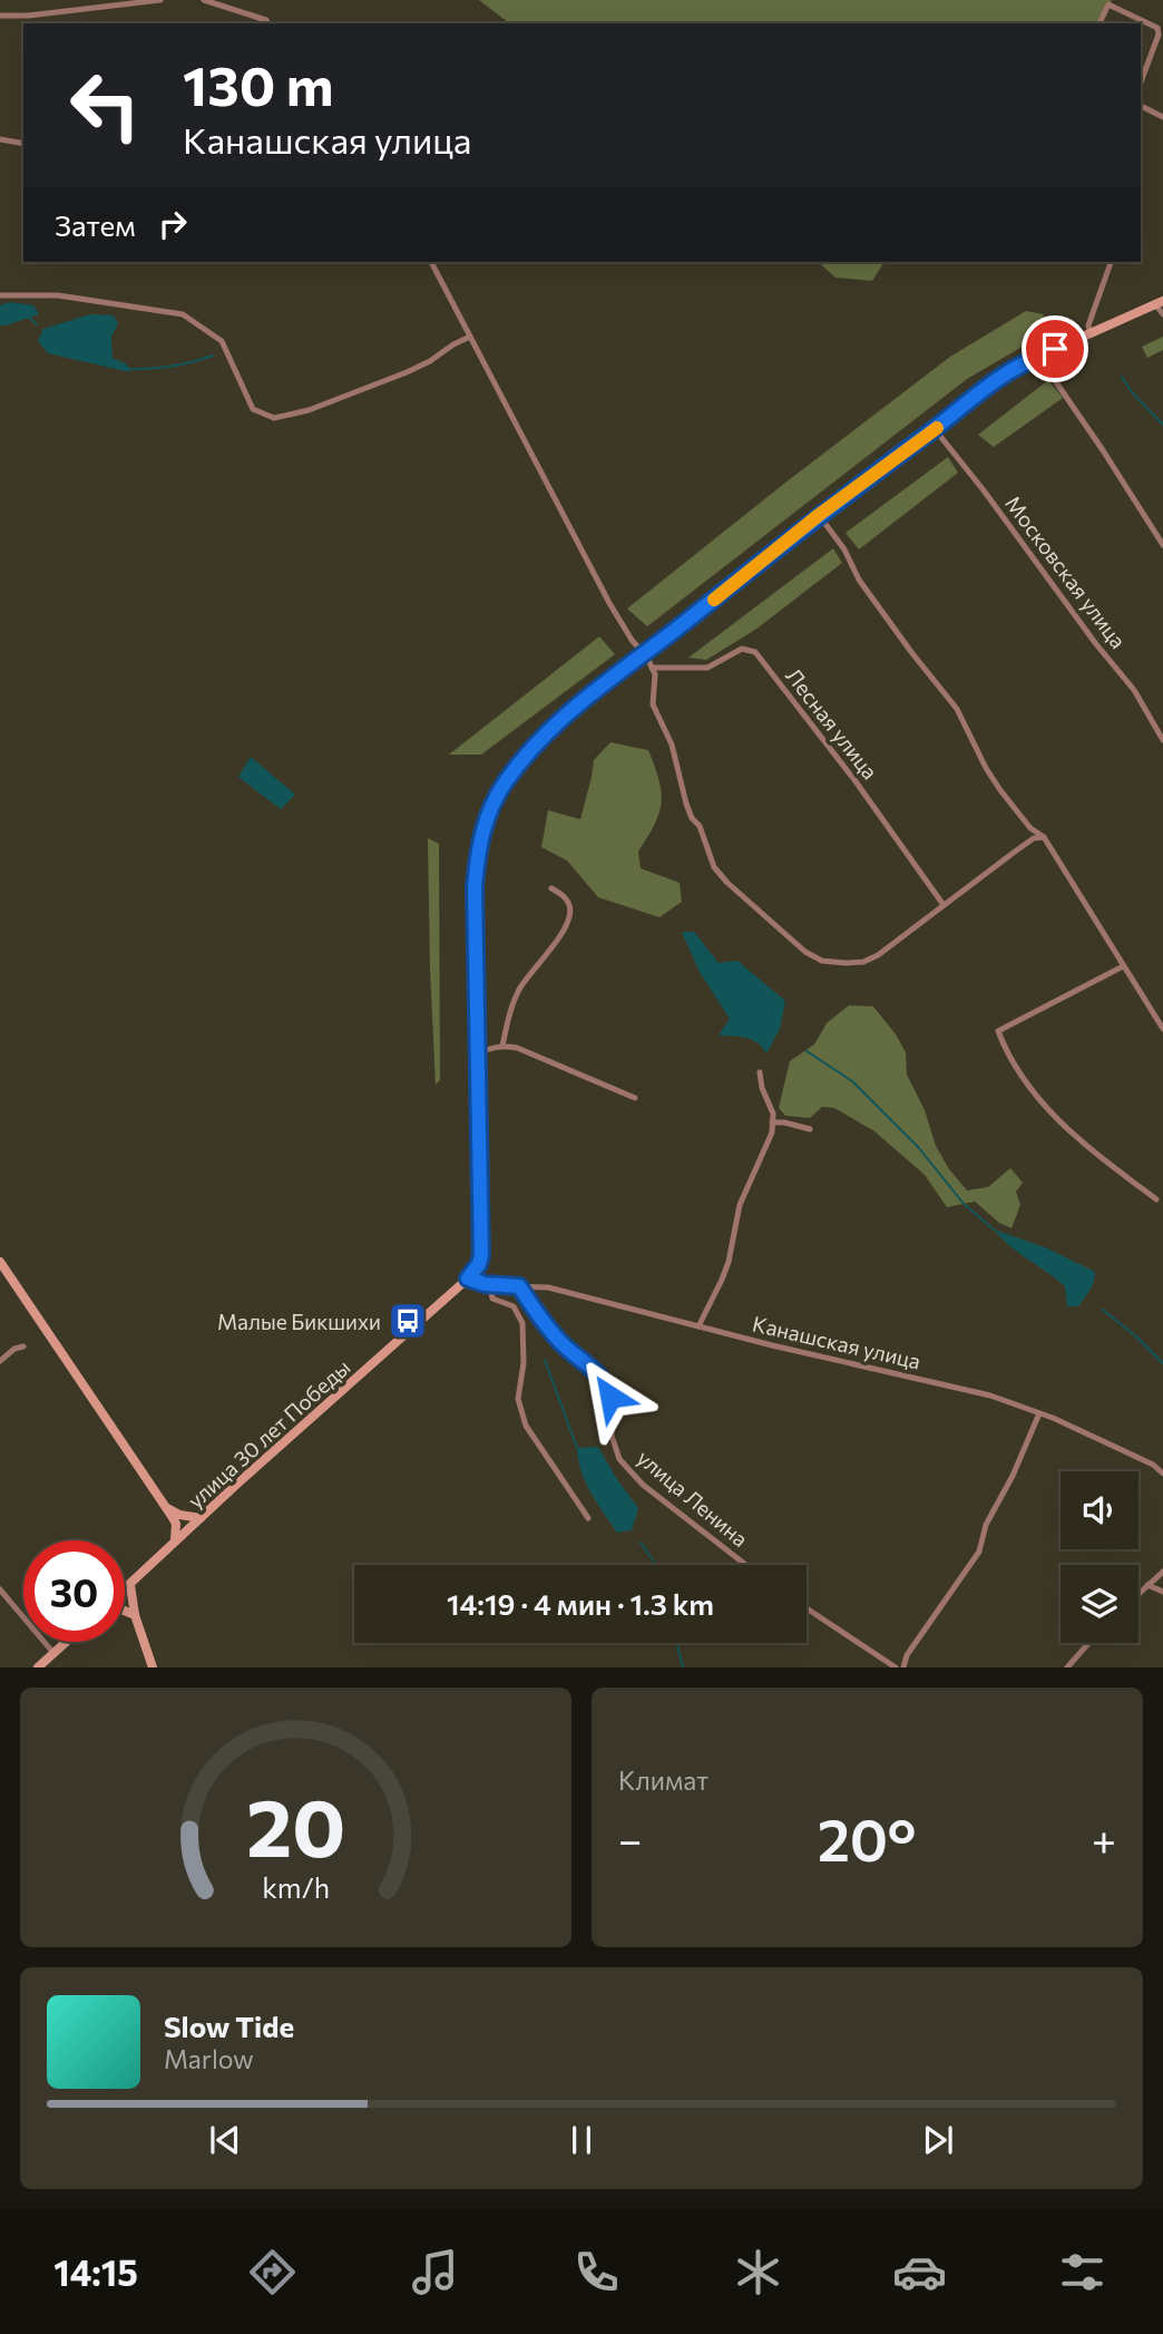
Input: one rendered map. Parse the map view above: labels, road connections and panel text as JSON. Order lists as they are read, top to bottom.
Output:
{
  "streets": {
    "street": [
      "Московская улица",
      "Лесная улица",
      "Канашская улица",
      "улица 30 лет Победы",
      "улица Ленина"
    ]
  },
  "crossings": [
    ["Канашская улица", "улица 30 лет Победы"],
    ["Канашская улица", "улица Ленина"]
  ],
  "places": {
    "bus stop": ["Малые Бикшихи"]
  },
  "page": {
    "turn": ["130 m", "Канашская улица"],
    "then": "Затем",
    "limit": "30",
    "trip": "14:19 · 4 мин · 1.3 km",
    "tile": "Климат",
    "heat": ["−", "20°", "+"],
    "song": ["Slow Tide", "Marlow"],
    "tabs": "14:15",
    "gauge": ["20", "km/h"]
  }
}
